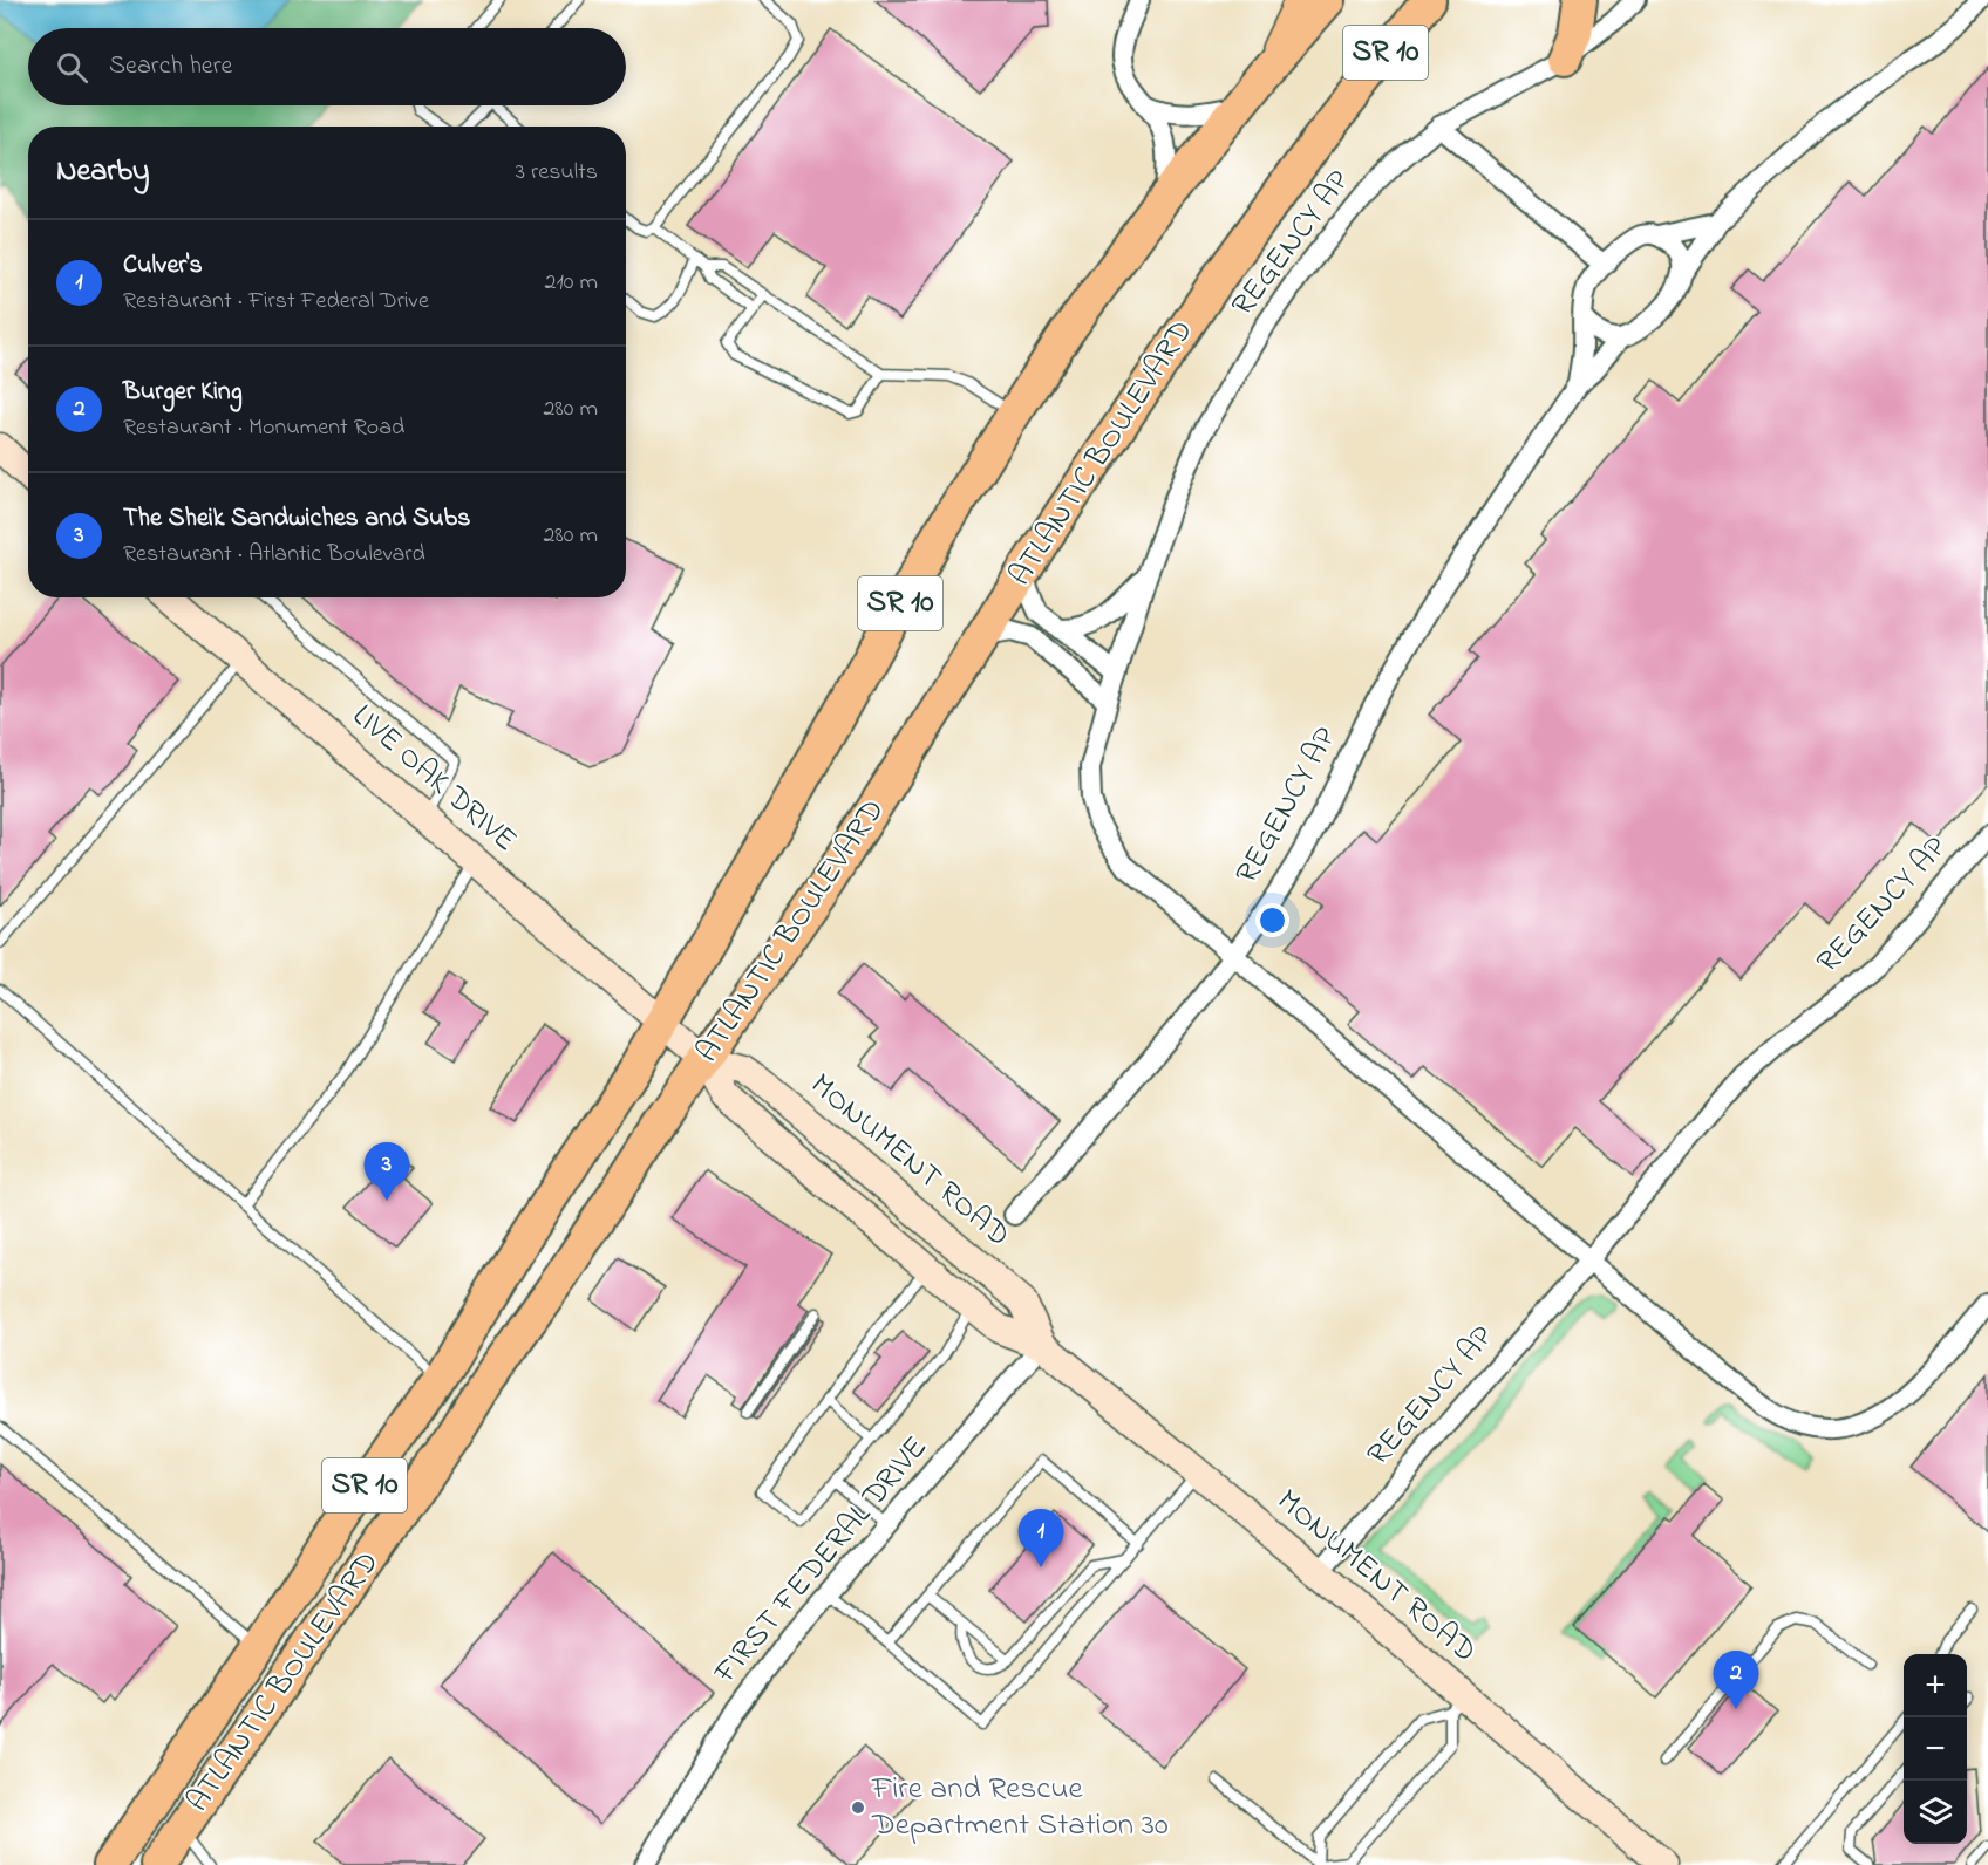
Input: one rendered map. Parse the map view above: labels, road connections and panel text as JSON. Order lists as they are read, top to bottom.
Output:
{
  "streets": {
    "highway": ["SR 10", "ATLANTIC BOULEVARD"],
    "main road": ["LIVE OAK DRIVE", "MONUMENT ROAD"],
    "street": ["REGENCY AP", "FIRST FEDERAL DRIVE"]
  },
  "crossings": [
    ["REGENCY AP", "MONUMENT ROAD"],
    ["ATLANTIC BOULEVARD", "LIVE OAK DRIVE"],
    ["ATLANTIC BOULEVARD", "MONUMENT ROAD"],
    ["LIVE OAK DRIVE", "MONUMENT ROAD"],
    ["MONUMENT ROAD", "FIRST FEDERAL DRIVE"]
  ],
  "places": ["Fire and Rescue Department Station 30"],
  "page": {
    "search": "Search here",
    "heading": ["Nearby", "3 results"],
    "list": [
      {
        "mark": "1",
        "name": "Culver's",
        "note": "Restaurant · First Federal Drive",
        "value": "210 m"
      },
      {
        "mark": "2",
        "name": "Burger King",
        "note": "Restaurant · Monument Road",
        "value": "280 m"
      },
      {
        "mark": "3",
        "name": "The Sheik Sandwiches and Subs",
        "note": "Restaurant · Atlantic Boulevard",
        "value": "280 m"
      }
    ],
    "pins": ["3", "1", "2"],
    "map_buttons": ["+", "−"]
  }
}
